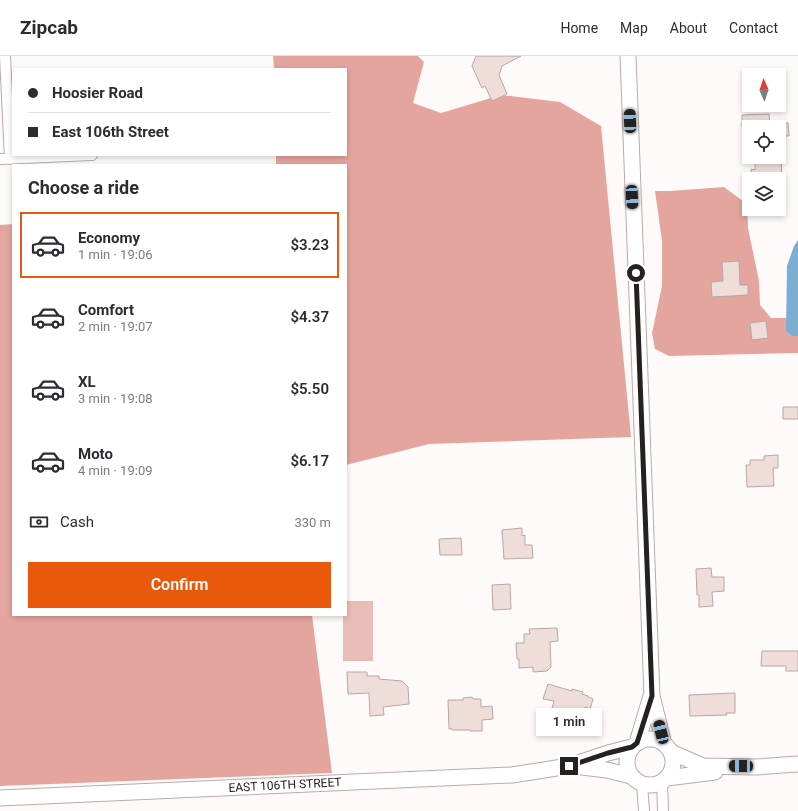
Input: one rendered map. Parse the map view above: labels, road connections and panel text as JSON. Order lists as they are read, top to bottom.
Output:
{
  "streets": {
    "street": ["EAST 106TH STREET"]
  },
  "north": "top",
  "page": {
    "header": "Zipcab",
    "nav": [
      "Home",
      "Map",
      "About",
      "Contact"
    ],
    "banner": ["Hoosier Road", "East 106th Street"],
    "heading": "Choose a ride",
    "list": [
      {
        "name": "Economy",
        "note": "1 min · 19:06",
        "value": "$3.23"
      },
      {
        "name": "Comfort",
        "note": "2 min · 19:07",
        "value": "$4.37"
      },
      {
        "name": "XL",
        "note": "3 min · 19:08",
        "value": "$5.50"
      },
      {
        "name": "Moto",
        "note": "4 min · 19:09",
        "value": "$6.17"
      }
    ],
    "pay": ["Cash", "330 m"],
    "buttons": "Confirm",
    "bubble": "1 min"
  }
}
